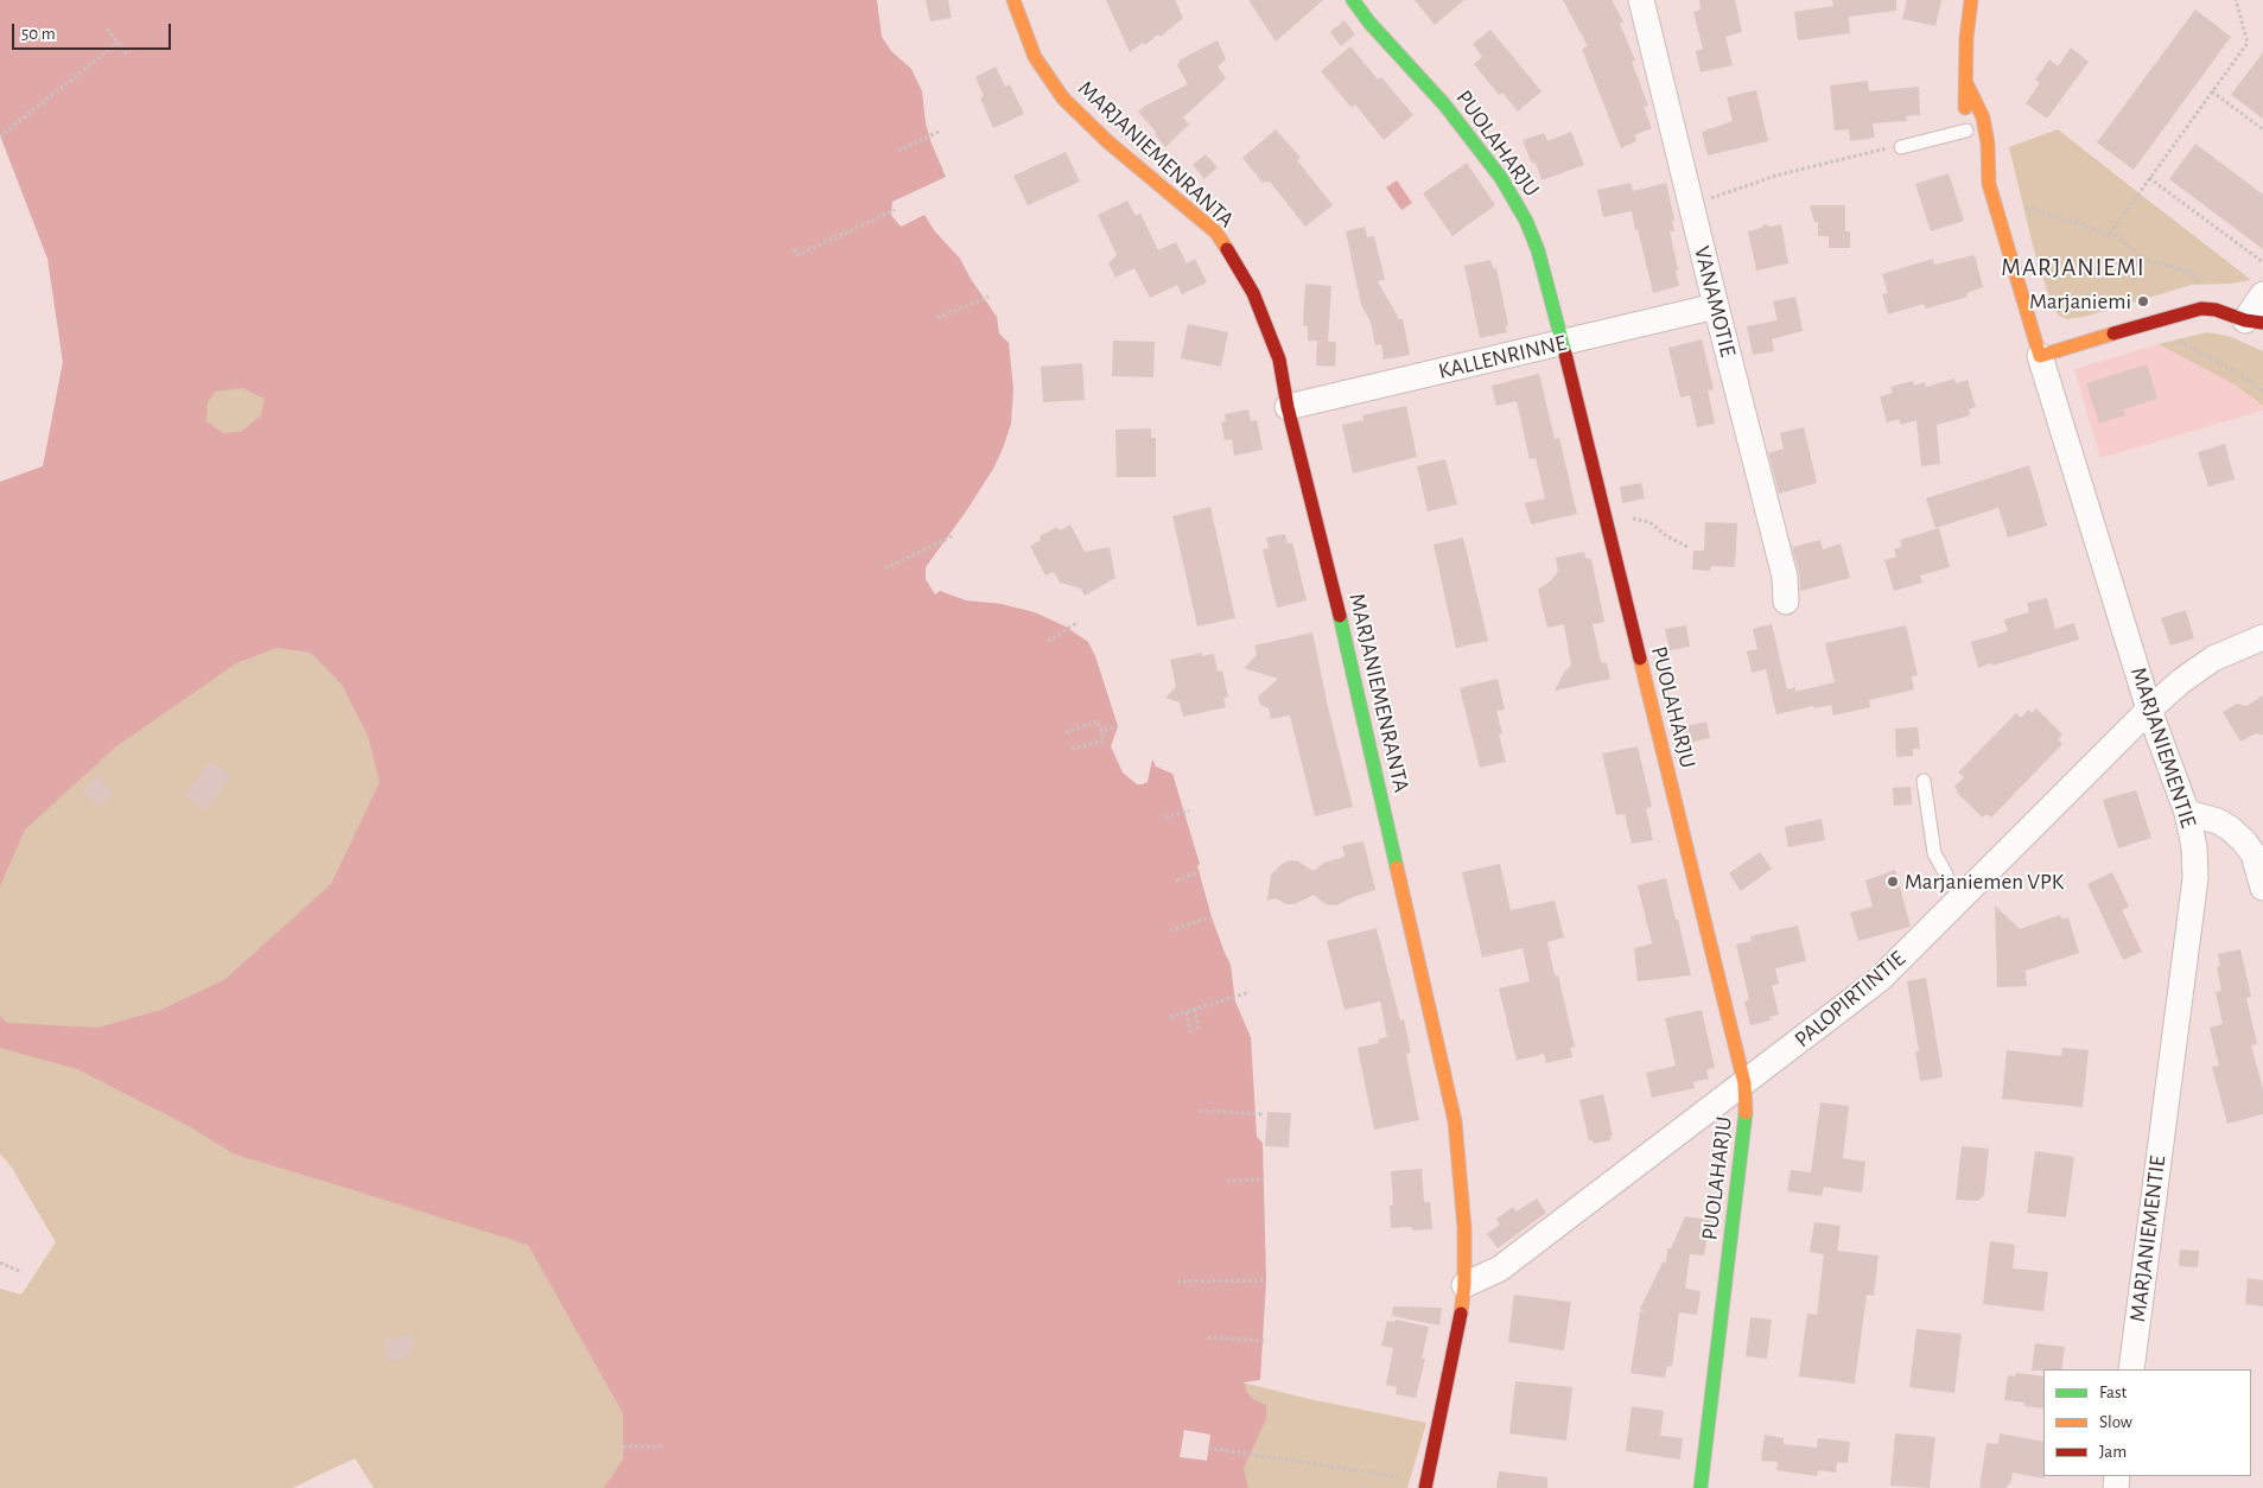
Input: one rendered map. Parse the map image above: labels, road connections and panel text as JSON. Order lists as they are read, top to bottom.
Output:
{
  "streets": {
    "street": [
      "PUOLAHARJU",
      "MARJANIEMENRANTA",
      "VANAMOTIE",
      "KALLENRINNE",
      "MARJANIEMENTIE",
      "PALOPIRTINTIE"
    ]
  },
  "crossings": [
    ["PUOLAHARJU", "KALLENRINNE"],
    ["PUOLAHARJU", "PALOPIRTINTIE"],
    ["MARJANIEMENRANTA", "KALLENRINNE"],
    ["MARJANIEMENRANTA", "PALOPIRTINTIE"],
    ["VANAMOTIE", "KALLENRINNE"],
    ["MARJANIEMENTIE", "PALOPIRTINTIE"]
  ],
  "districts": ["MARJANIEMI"],
  "places": ["Marjaniemi", "Marjaniemen VPK"],
  "legend": ["Fast", "Slow", "Jam"],
  "scale_bar": "50 m"
}
